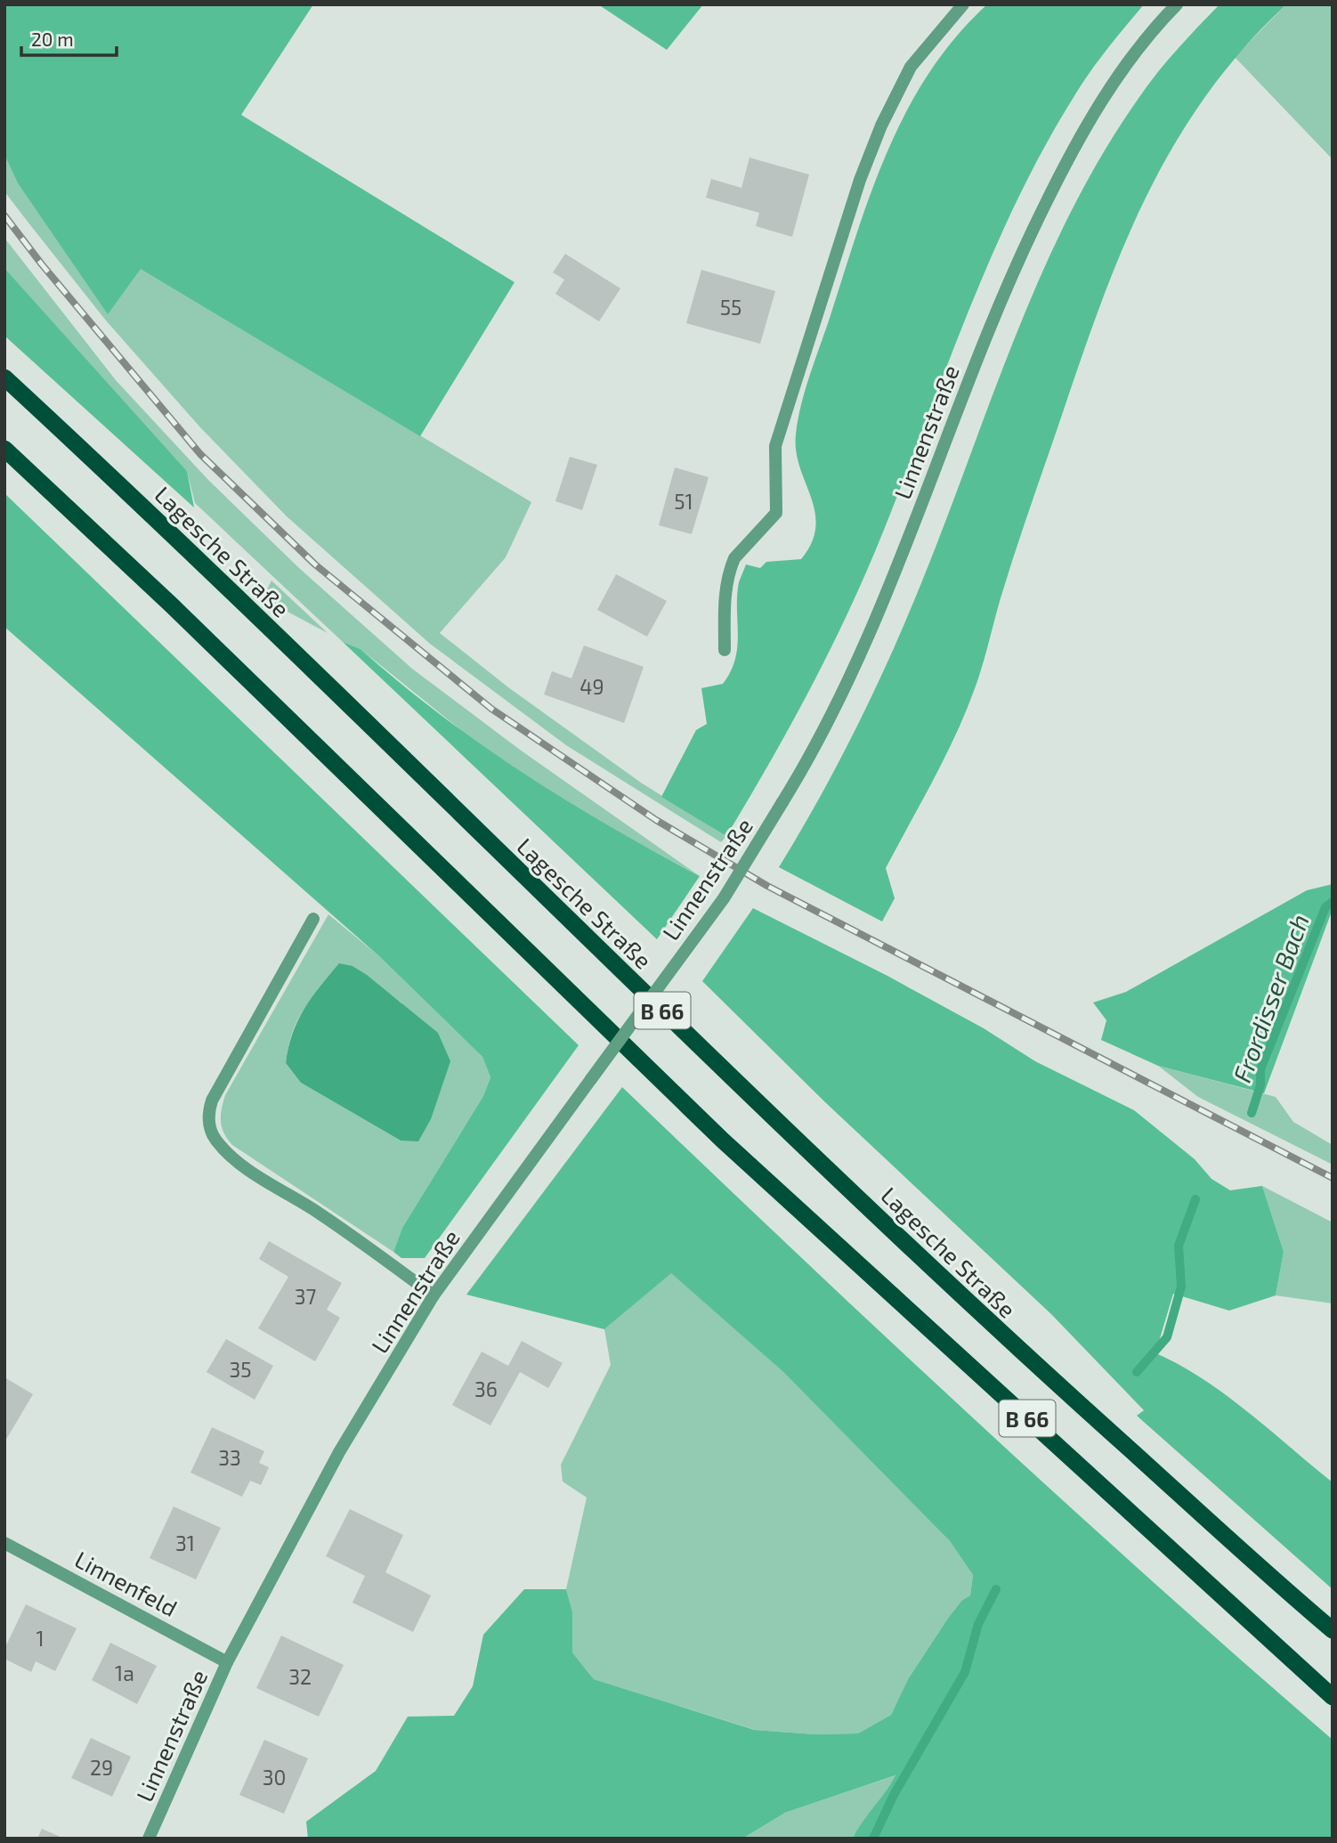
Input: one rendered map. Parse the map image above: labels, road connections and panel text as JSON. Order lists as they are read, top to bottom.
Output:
{
  "streets": {
    "highway": ["Lagesche Straße", "B 66"],
    "street": ["Linnenstraße", "Linnenfeld"]
  },
  "crossings": [
    ["Linnenstraße", "Linnenfeld"]
  ],
  "water": ["Frordisser Bach"],
  "house_numbers": [
    "55",
    "51",
    "49",
    "37",
    "35",
    "36",
    "33",
    "31",
    "1",
    "1a",
    "32",
    "29",
    "30"
  ],
  "scale_bar": "20 m"
}
